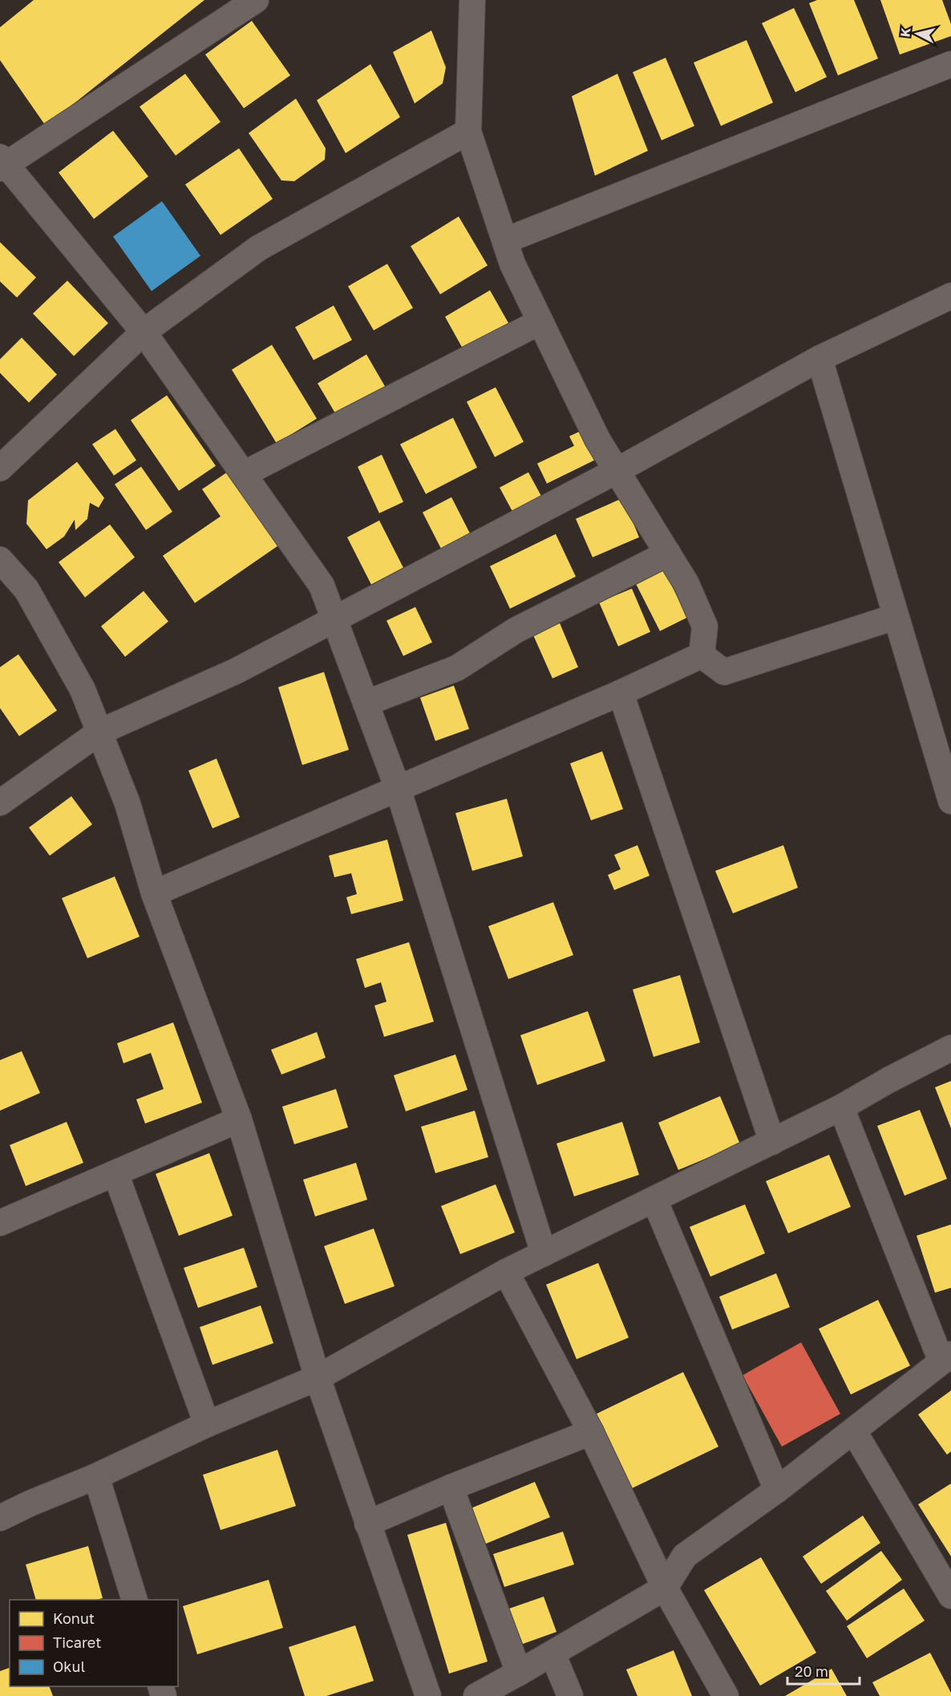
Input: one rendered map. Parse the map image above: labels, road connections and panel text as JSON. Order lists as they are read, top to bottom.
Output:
{
  "legend": ["Konut", "Ticaret", "Okul"],
  "scale_bar": "20 m",
  "north": "left"
}
